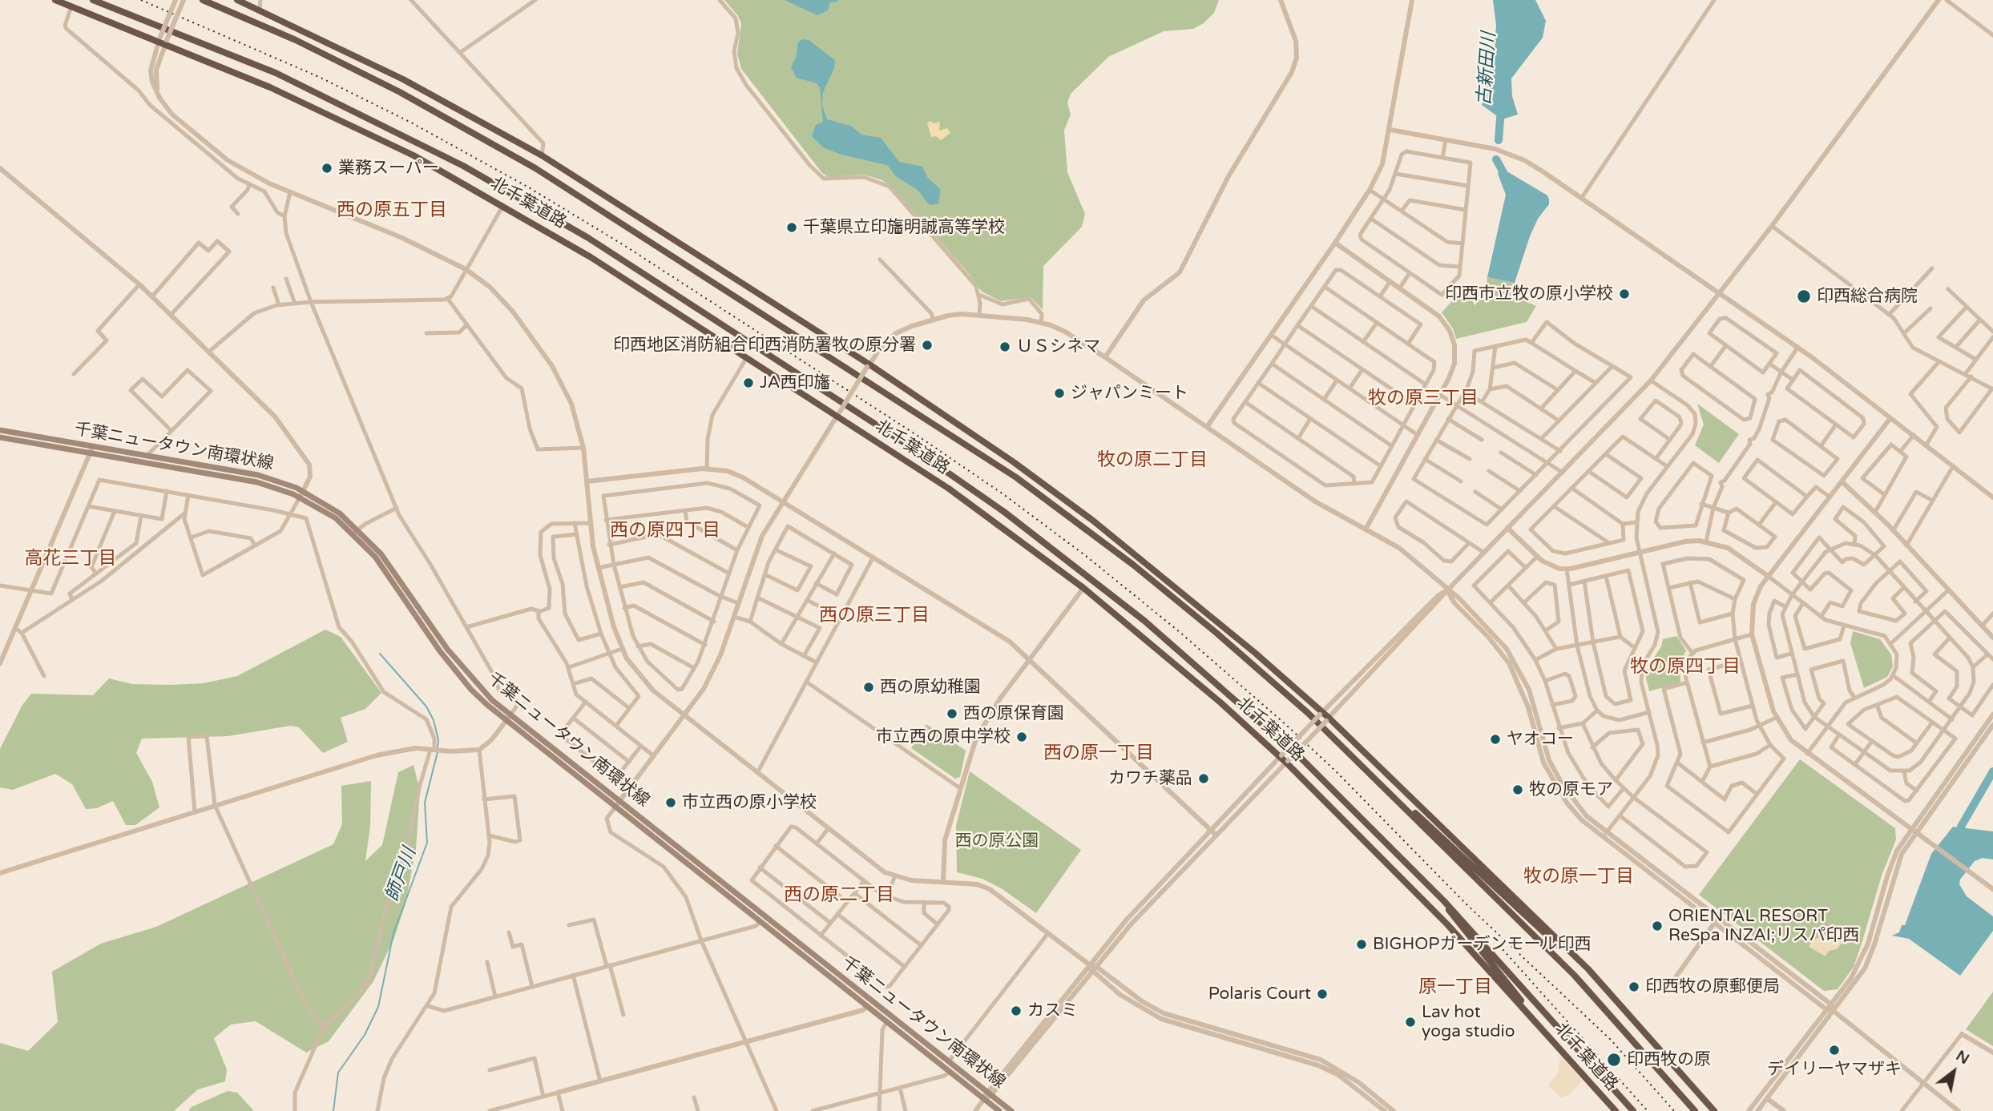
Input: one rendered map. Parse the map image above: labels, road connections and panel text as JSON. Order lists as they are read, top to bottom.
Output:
{
  "streets": {
    "highway": ["北千葉道路"],
    "main road": ["千葉ニュータウン南環状線"]
  },
  "districts": [
    "西の原五丁目",
    "牧の原三丁目",
    "牧の原二丁目",
    "西の原四丁目",
    "高花三丁目",
    "西の原三丁目",
    "牧の原四丁目",
    "西の原一丁目",
    "牧の原一丁目",
    "西の原二丁目",
    "原一丁目"
  ],
  "water": ["古新田川", "師戸川"],
  "parks": ["西の原公園"],
  "places": [
    "業務スーパー",
    "千葉県立印旛明誠高等学校",
    "印西市立牧の原小学校",
    "印西総合病院",
    "印西地区消防組合印西消防署牧の原分署",
    "ＵＳシネマ",
    "JA西印旛",
    "ジャパンミート",
    "西の原幼稚園",
    "西の原保育園",
    "市立西の原中学校",
    "ヤオコー",
    "カワチ薬品",
    "牧の原モア",
    "市立西の原小学校",
    "ORIENTAL RESORT ReSpa INZAI;リスパ印西",
    "BIGHOPガーデンモール印西",
    "印西牧の原郵便局",
    "Polaris Court",
    "カスミ",
    "Lav hot yoga studio",
    "デイリーヤマザキ",
    "印西牧の原"
  ],
  "north": "top right"
}
